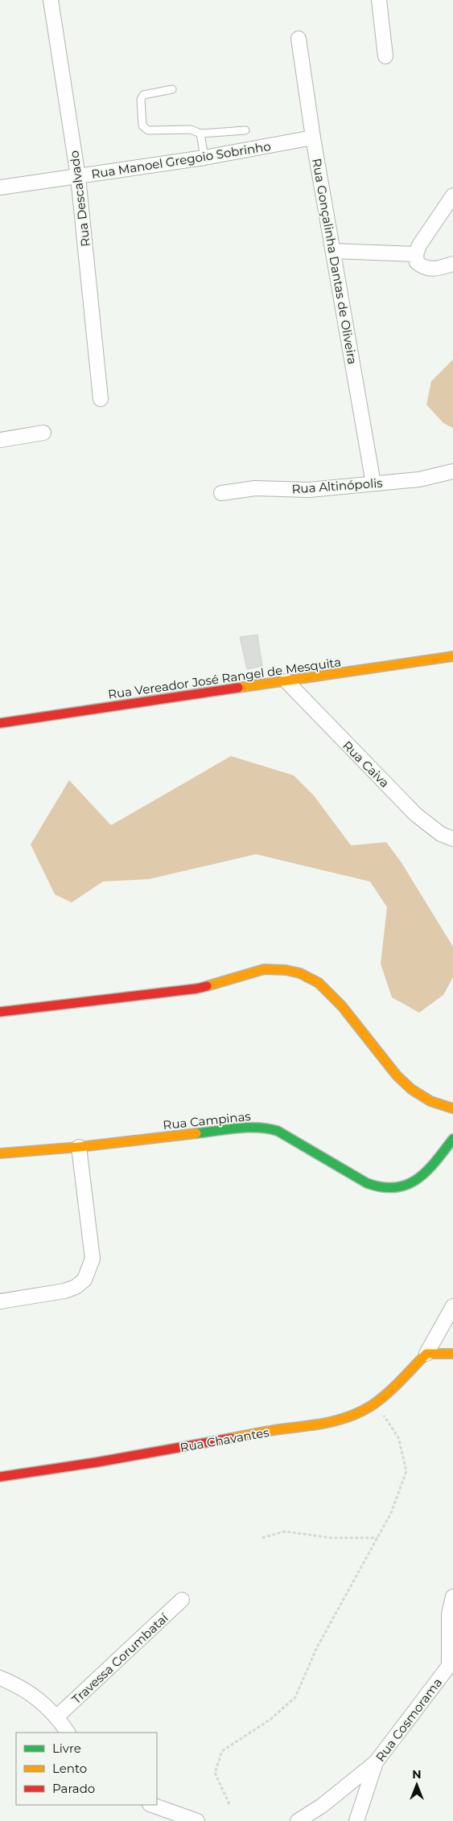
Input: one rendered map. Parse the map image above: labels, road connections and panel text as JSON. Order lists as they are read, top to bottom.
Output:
{
  "streets": {
    "street": [
      "Rua Manoel Gregoio Sobrinho",
      "Rua Descalvado",
      "Rua Gonçalinha Dantas de Oliveira",
      "Rua Altinópolis",
      "Rua Vereador José Rangel de Mesquita",
      "Rua Caiva",
      "Rua Campinas",
      "Rua Chavantes",
      "Travessa Corumbataí",
      "Rua Cosmorama"
    ]
  },
  "crossings": [
    ["Rua Manoel Gregoio Sobrinho", "Rua Descalvado"],
    ["Rua Manoel Gregoio Sobrinho", "Rua Gonçalinha Dantas de Oliveira"],
    ["Rua Gonçalinha Dantas de Oliveira", "Rua Altinópolis"],
    ["Rua Vereador José Rangel de Mesquita", "Rua Caiva"]
  ],
  "legend": ["Livre", "Lento", "Parado"],
  "north": "top"
}
